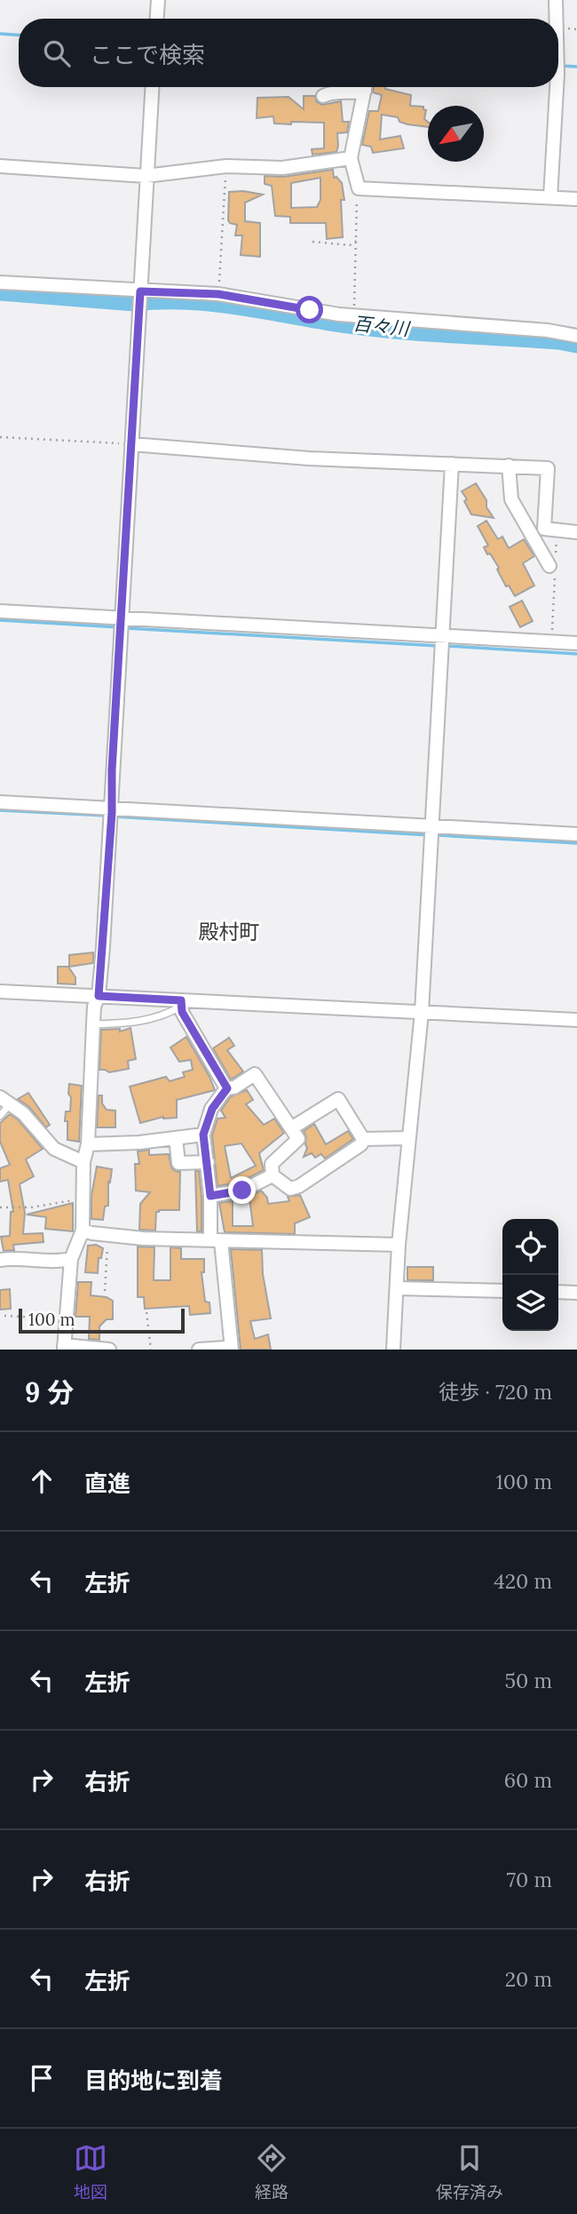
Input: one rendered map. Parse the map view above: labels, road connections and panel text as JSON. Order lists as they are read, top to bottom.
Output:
{
  "districts": ["殿村町"],
  "water": ["百々川"],
  "scale_bar": "100 m",
  "north": "bottom left",
  "page": {
    "search": "ここで検索",
    "scale": "100 m",
    "heading": ["9 分", "徒歩 · 720 m"],
    "list": [
      ["直進", "100 m"],
      ["左折", "420 m"],
      ["左折", "50 m"],
      ["右折", "60 m"],
      ["右折", "70 m"],
      ["左折", "20 m"],
      "目的地に到着"
    ],
    "nav": ["地図", "経路", "保存済み"]
  }
}
